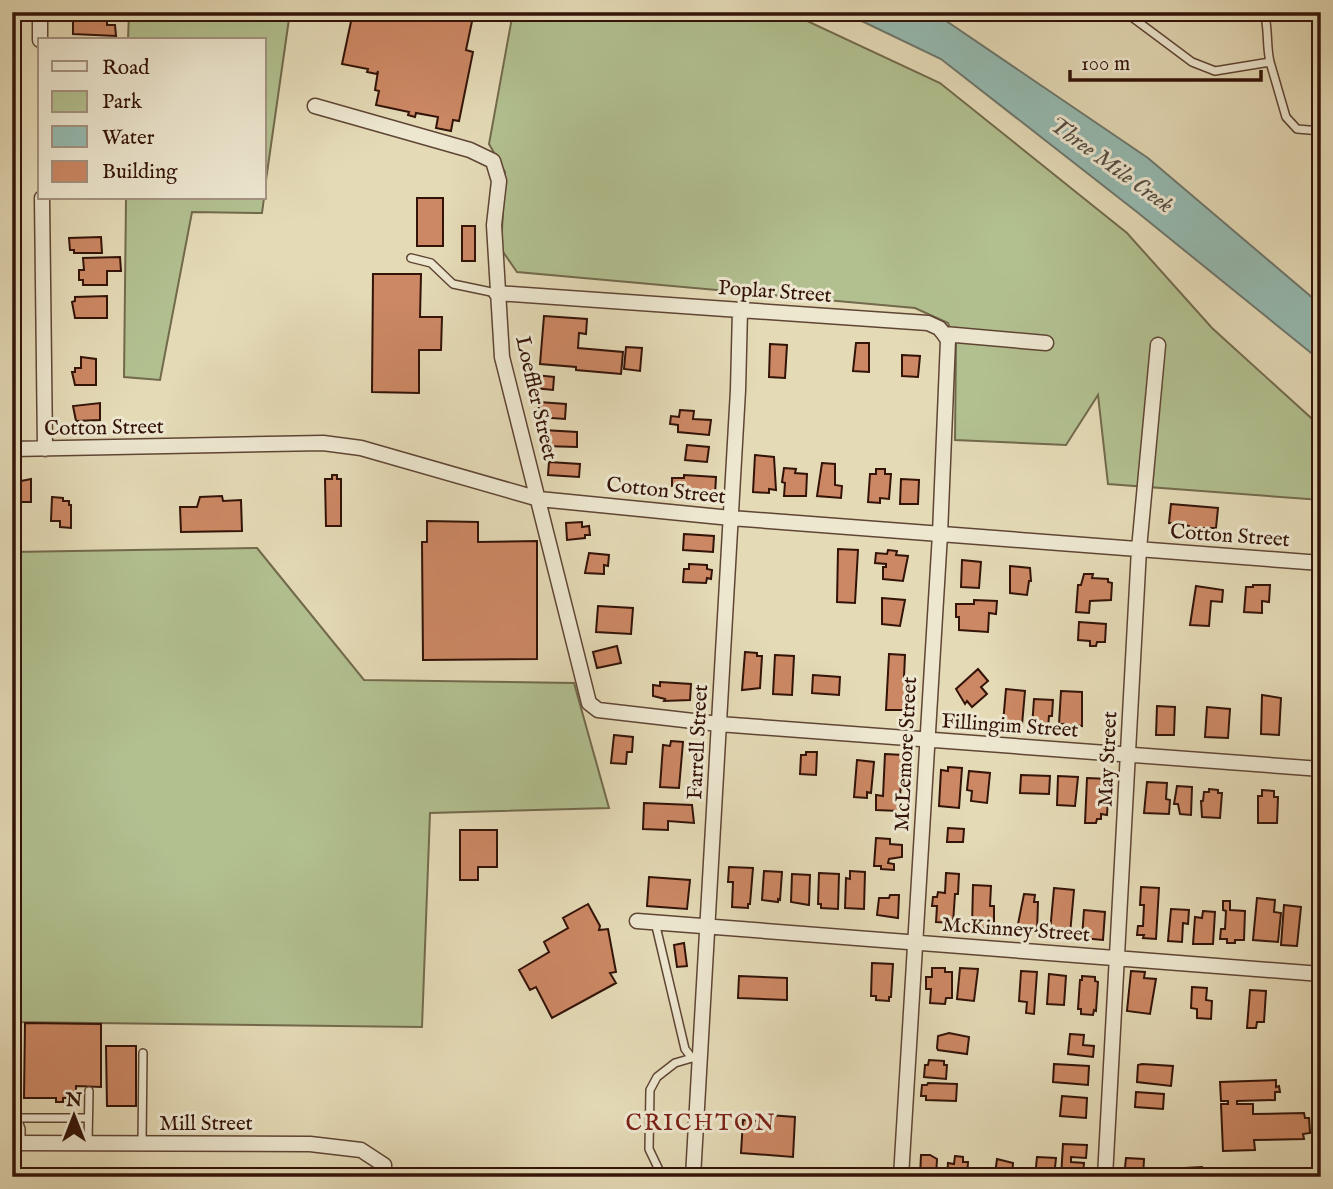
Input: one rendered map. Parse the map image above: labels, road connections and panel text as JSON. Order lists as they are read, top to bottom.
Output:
{
  "streets": {
    "street": [
      "Poplar Street",
      "Loeffler Street",
      "Cotton Street",
      "Fillingim Street",
      "Farrell Street",
      "McLemore Street",
      "May Street",
      "McKinney Street",
      "Mill Street"
    ]
  },
  "crossings": [
    ["Poplar Street", "Loeffler Street"],
    ["Poplar Street", "Farrell Street"],
    ["Poplar Street", "McLemore Street"],
    ["Loeffler Street", "Cotton Street"],
    ["Loeffler Street", "Fillingim Street"],
    ["Cotton Street", "Farrell Street"],
    ["Cotton Street", "McLemore Street"],
    ["Cotton Street", "May Street"],
    ["Fillingim Street", "Farrell Street"],
    ["Fillingim Street", "McLemore Street"],
    ["Fillingim Street", "May Street"],
    ["Farrell Street", "McKinney Street"],
    ["McLemore Street", "McKinney Street"],
    ["May Street", "McKinney Street"]
  ],
  "districts": ["CRICHTON"],
  "water": ["Three Mile Creek"],
  "legend": [
    "Road",
    "Park",
    "Water",
    "Building"
  ],
  "scale_bar": "100 m",
  "north": "top"
}
